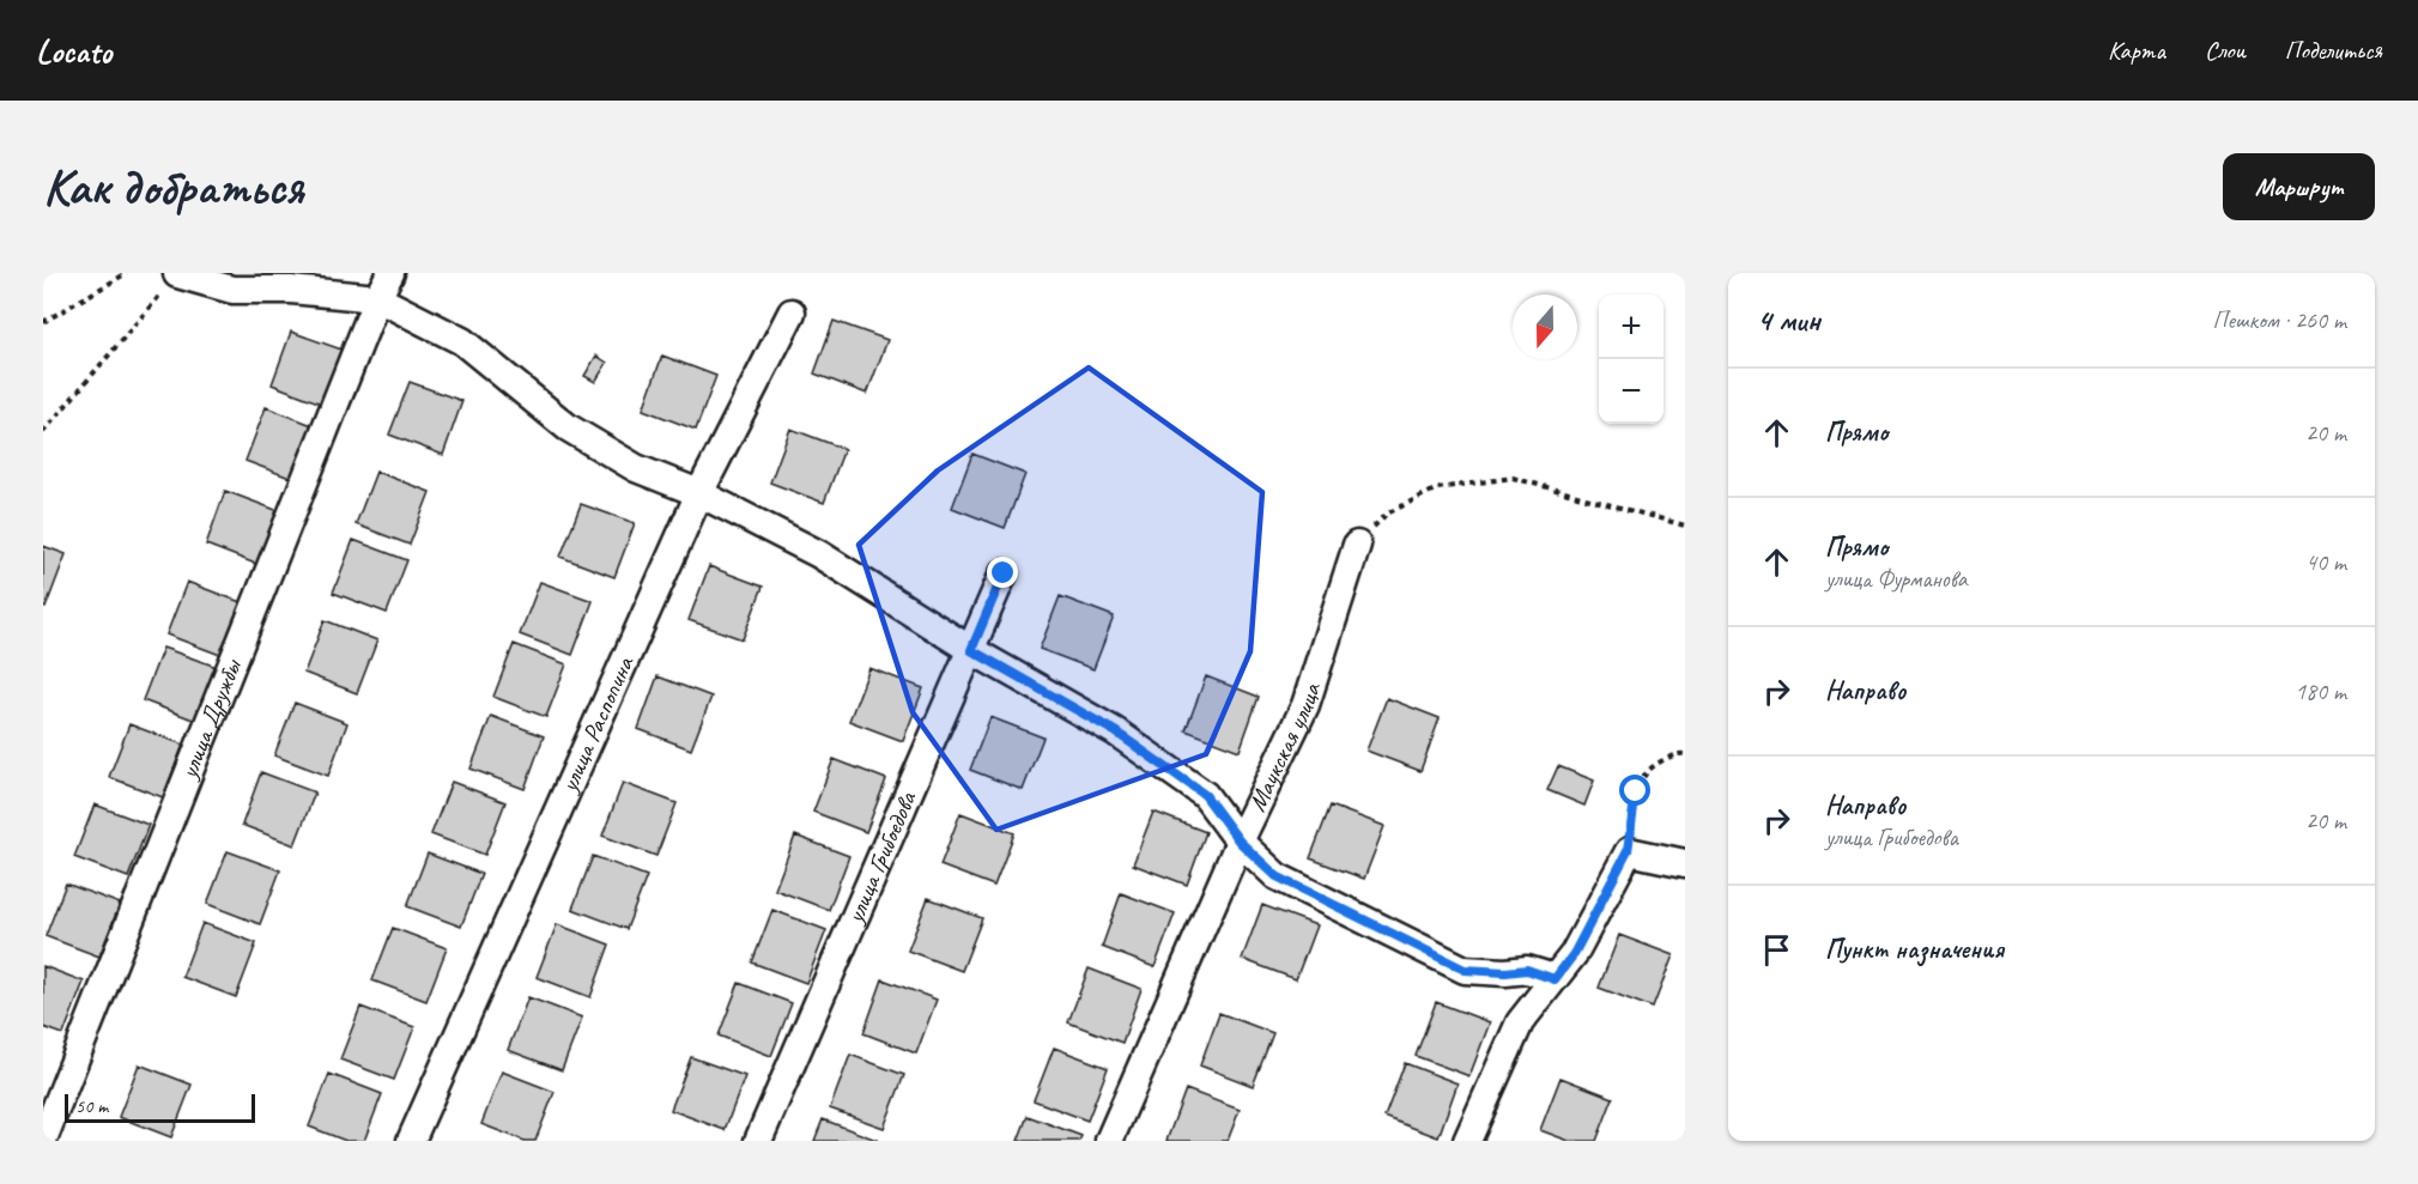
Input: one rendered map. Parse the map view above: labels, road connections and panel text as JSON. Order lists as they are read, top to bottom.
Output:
{
  "streets": {
    "street": [
      "улица Дружбы",
      "улица Распопина",
      "Маукская улица",
      "улица Грибоедова"
    ]
  },
  "scale_bar": "50 m",
  "north": "bottom",
  "page": {
    "header": "Locato",
    "nav": ["Карта", "Слои", "Поделиться"],
    "buttons": "Маршрут",
    "title": "Как добраться",
    "heading": ["4 мин", "Пешком · 260 m"],
    "map_buttons": ["+", "−"],
    "list": [
      ["Прямо", "20 m"],
      ["Прямо", "улица Фурманова", "40 m"],
      ["Направо", "180 m"],
      ["Направо", "улица Грибоедова", "20 m"],
      "Пункт назначения"
    ],
    "scale": "50 m"
  }
}
